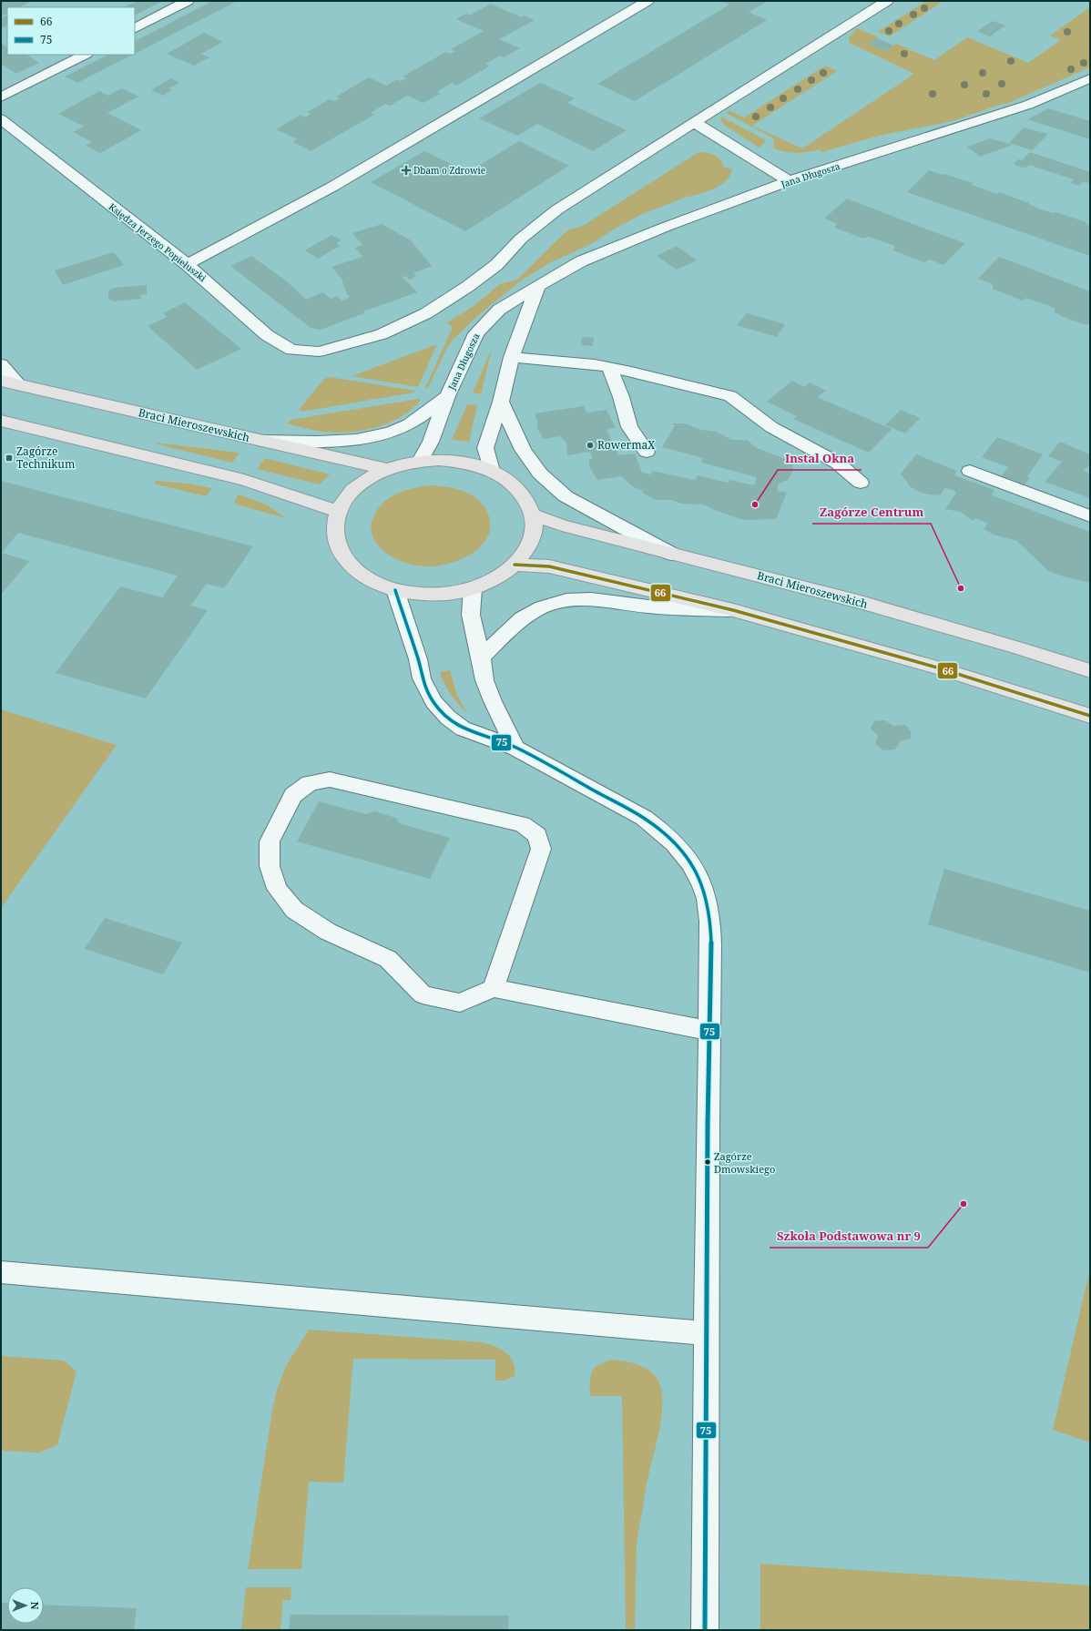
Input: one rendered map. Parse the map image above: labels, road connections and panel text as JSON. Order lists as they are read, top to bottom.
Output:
{
  "streets": {
    "main road": ["Braci Mieroszewskich"],
    "street": ["Jana Długosza", "Księdza Jerzego Popiełuszki"]
  },
  "places": {
    "health": ["Dbam o Zdrowie"],
    "other": [
      "RowermaX",
      "Instal Okna",
      "Zagórze Centrum",
      "Zagórze Dmowskiego",
      "Szkoła Podstawowa nr 9"
    ],
    "transit": ["Zagórze Technikum"]
  },
  "lines": ["transit line 66", "transit line 75"],
  "legend": ["66", "75"],
  "north": "right"
}
